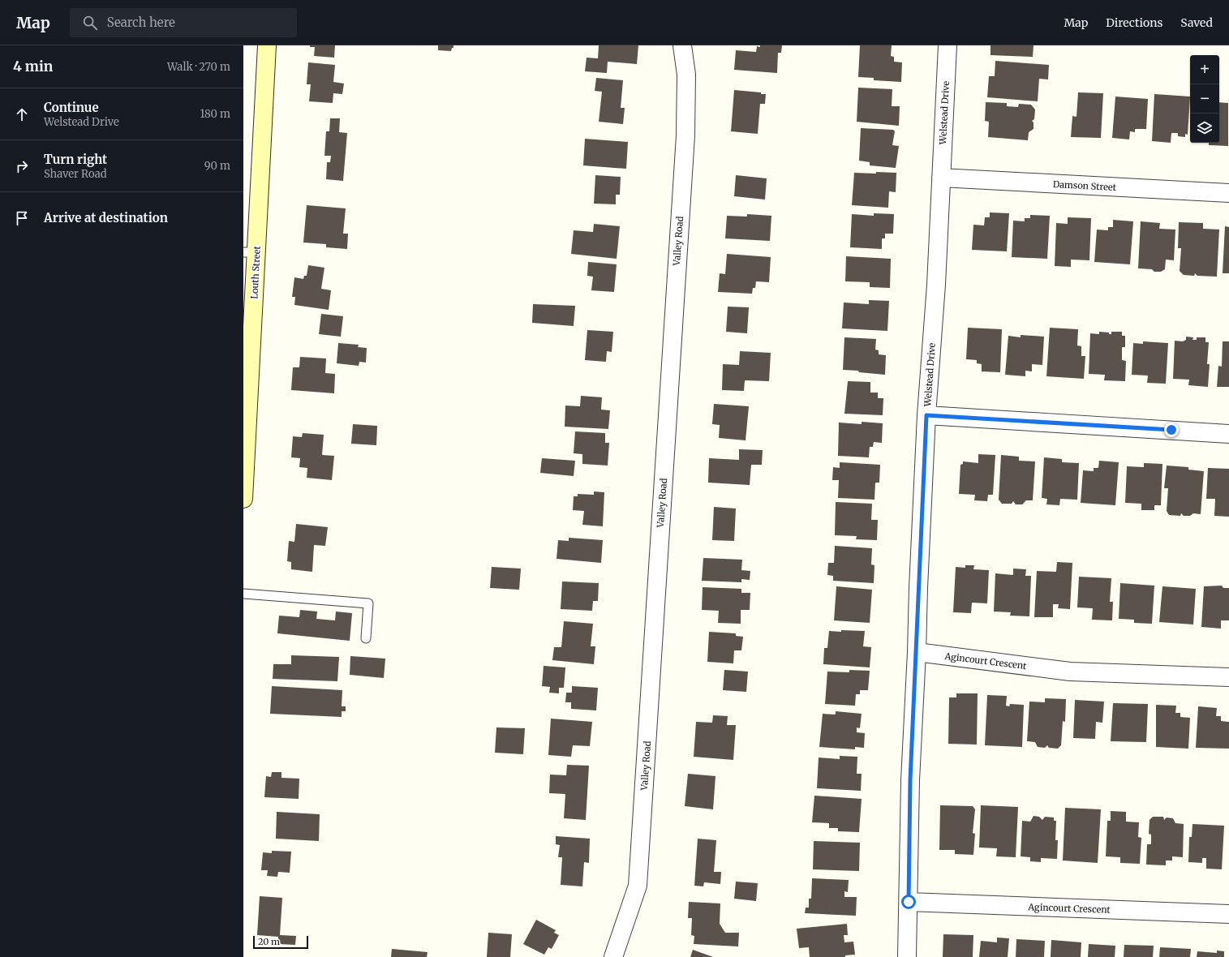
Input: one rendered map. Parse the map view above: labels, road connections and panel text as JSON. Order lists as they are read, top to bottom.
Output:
{
  "streets": {
    "main road": ["Louth Street"],
    "street": [
      "Welstead Drive",
      "Damson Street",
      "Valley Road",
      "Agincourt Crescent"
    ]
  },
  "crossings": [
    ["Welstead Drive", "Damson Street"],
    ["Welstead Drive", "Agincourt Crescent"]
  ],
  "scale_bar": "20 m",
  "page": {
    "header": "Map",
    "search": "Search here",
    "nav": ["Map", "Directions", "Saved"],
    "heading": ["4 min", "Walk · 270 m"],
    "map_buttons": ["+", "−"],
    "list": [
      ["Continue", "Welstead Drive", "180 m"],
      ["Turn right", "Shaver Road", "90 m"],
      "Arrive at destination"
    ],
    "scale": "20 m"
  }
}
